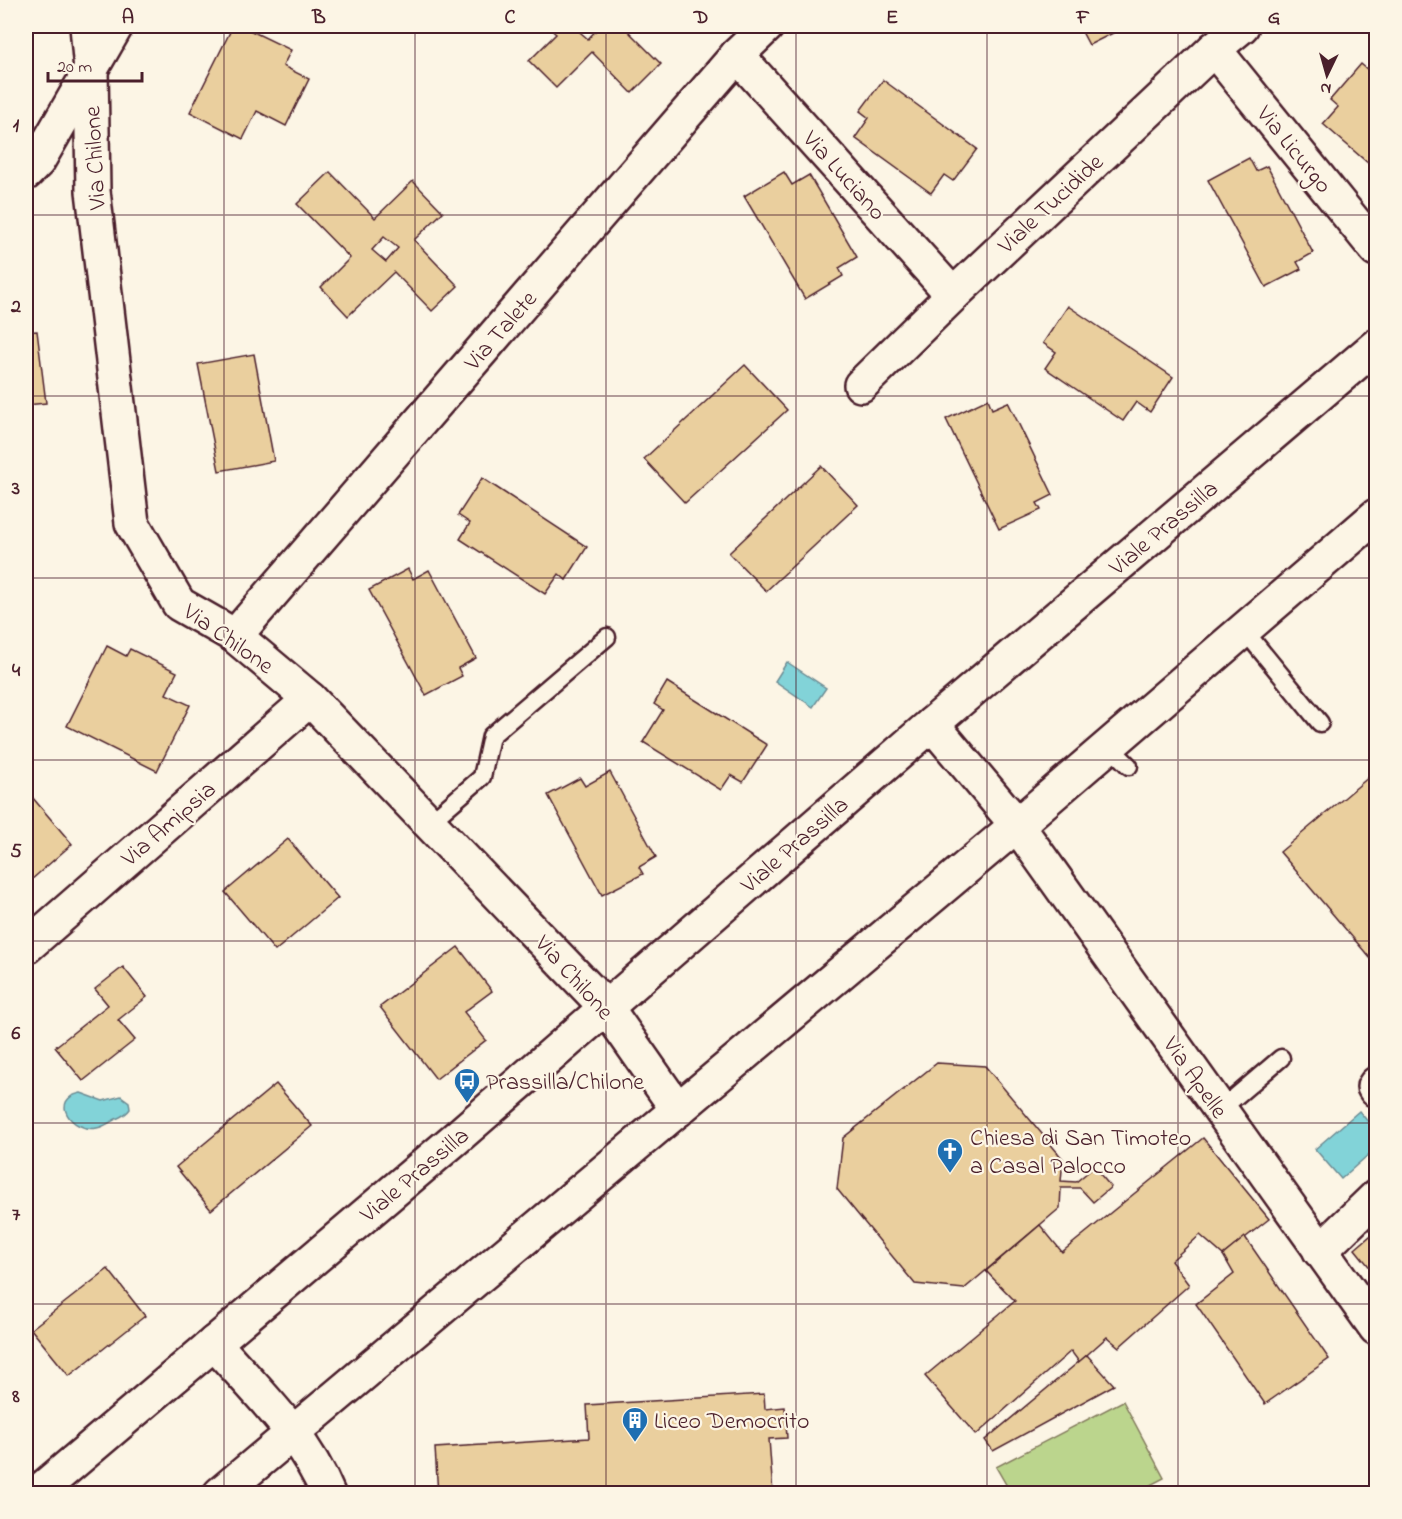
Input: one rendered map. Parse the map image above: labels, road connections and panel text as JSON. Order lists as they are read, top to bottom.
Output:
{
  "streets": {
    "street": [
      "Via Licurgo",
      "Via Chilone",
      "Via Luciano",
      "Viale Tucidide",
      "Via Talete",
      "Viale Prassilla",
      "Via Amipsia",
      "Via Apelle"
    ]
  },
  "crossings": [
    ["Via Licurgo", "Viale Tucidide"],
    ["Via Chilone", "Via Talete"],
    ["Via Chilone", "Viale Prassilla"],
    ["Via Chilone", "Via Amipsia"],
    ["Via Luciano", "Viale Tucidide"],
    ["Via Luciano", "Via Talete"],
    ["Viale Prassilla", "Via Apelle"]
  ],
  "places": {
    "bus stop": ["Prassilla/Chilone"],
    "church": ["Chiesa di San Timoteo a Casal Palocco"],
    "building": ["Liceo Democrito"]
  },
  "scale_bar": "20 m",
  "north": "bottom",
  "grid": {
    "columns": [
      "A",
      "B",
      "C",
      "D",
      "E",
      "F",
      "G"
    ],
    "rows": [
      "1",
      "2",
      "3",
      "4",
      "5",
      "6",
      "7",
      "8"
    ]
  }
}
